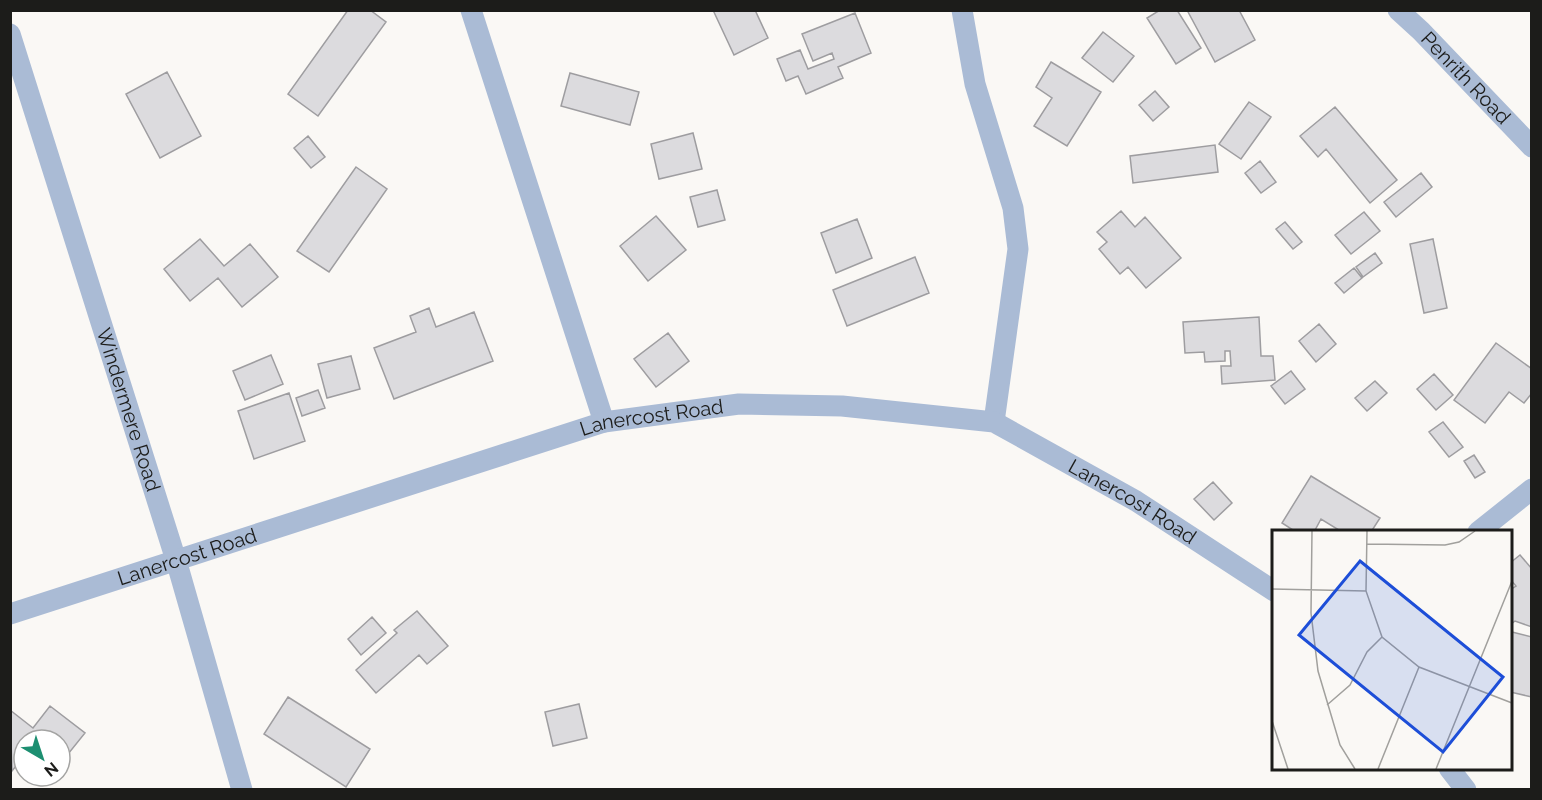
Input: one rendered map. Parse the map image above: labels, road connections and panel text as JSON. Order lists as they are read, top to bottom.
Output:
{
  "streets": {
    "street": ["Penrith Road", "Windermere Road", "Lanercost Road"]
  },
  "crossings": [
    ["Windermere Road", "Lanercost Road"]
  ],
  "north": "bottom right"
}
